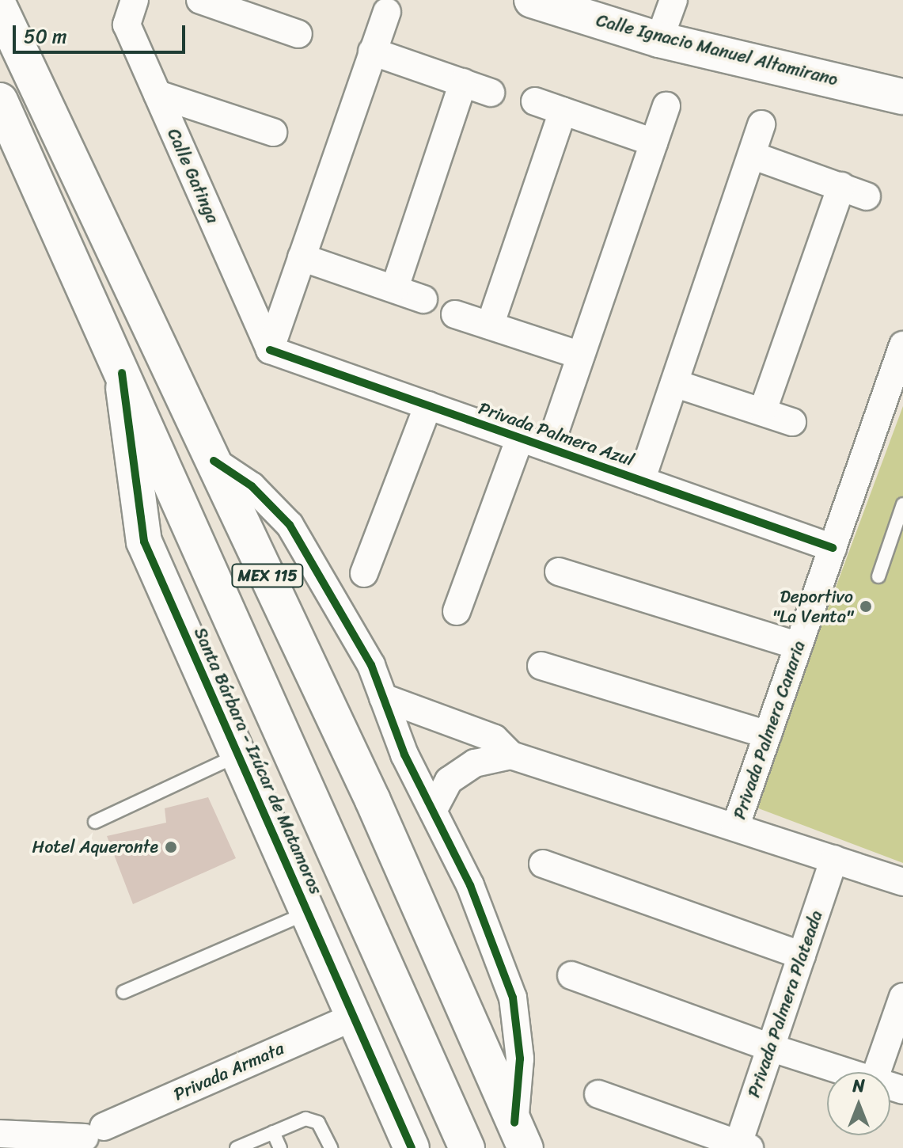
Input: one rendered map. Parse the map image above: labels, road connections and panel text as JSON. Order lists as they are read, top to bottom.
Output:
{
  "streets": {
    "main road": ["Calle Ignacio Manuel Altamirano", "MEX 115", "Santa Bárbara - Izúcar de Matamoros"],
    "street": [
      "Calle Gatinga",
      "Privada Palmera Azul",
      "Privada Palmera Canaria",
      "Privada Palmera Plateada",
      "Privada Armata"
    ]
  },
  "crossings": [
    ["Calle Gatinga", "Privada Palmera Azul"],
    ["Privada Palmera Azul", "Privada Palmera Canaria"],
    ["MEX 115", "Santa Bárbara - Izúcar de Matamoros"],
    ["Santa Bárbara - Izúcar de Matamoros", "Privada Armata"]
  ],
  "places": ["Deportivo \"La Venta\"", "Hotel Aqueronte"],
  "scale_bar": "50 m",
  "north": "top"
}
